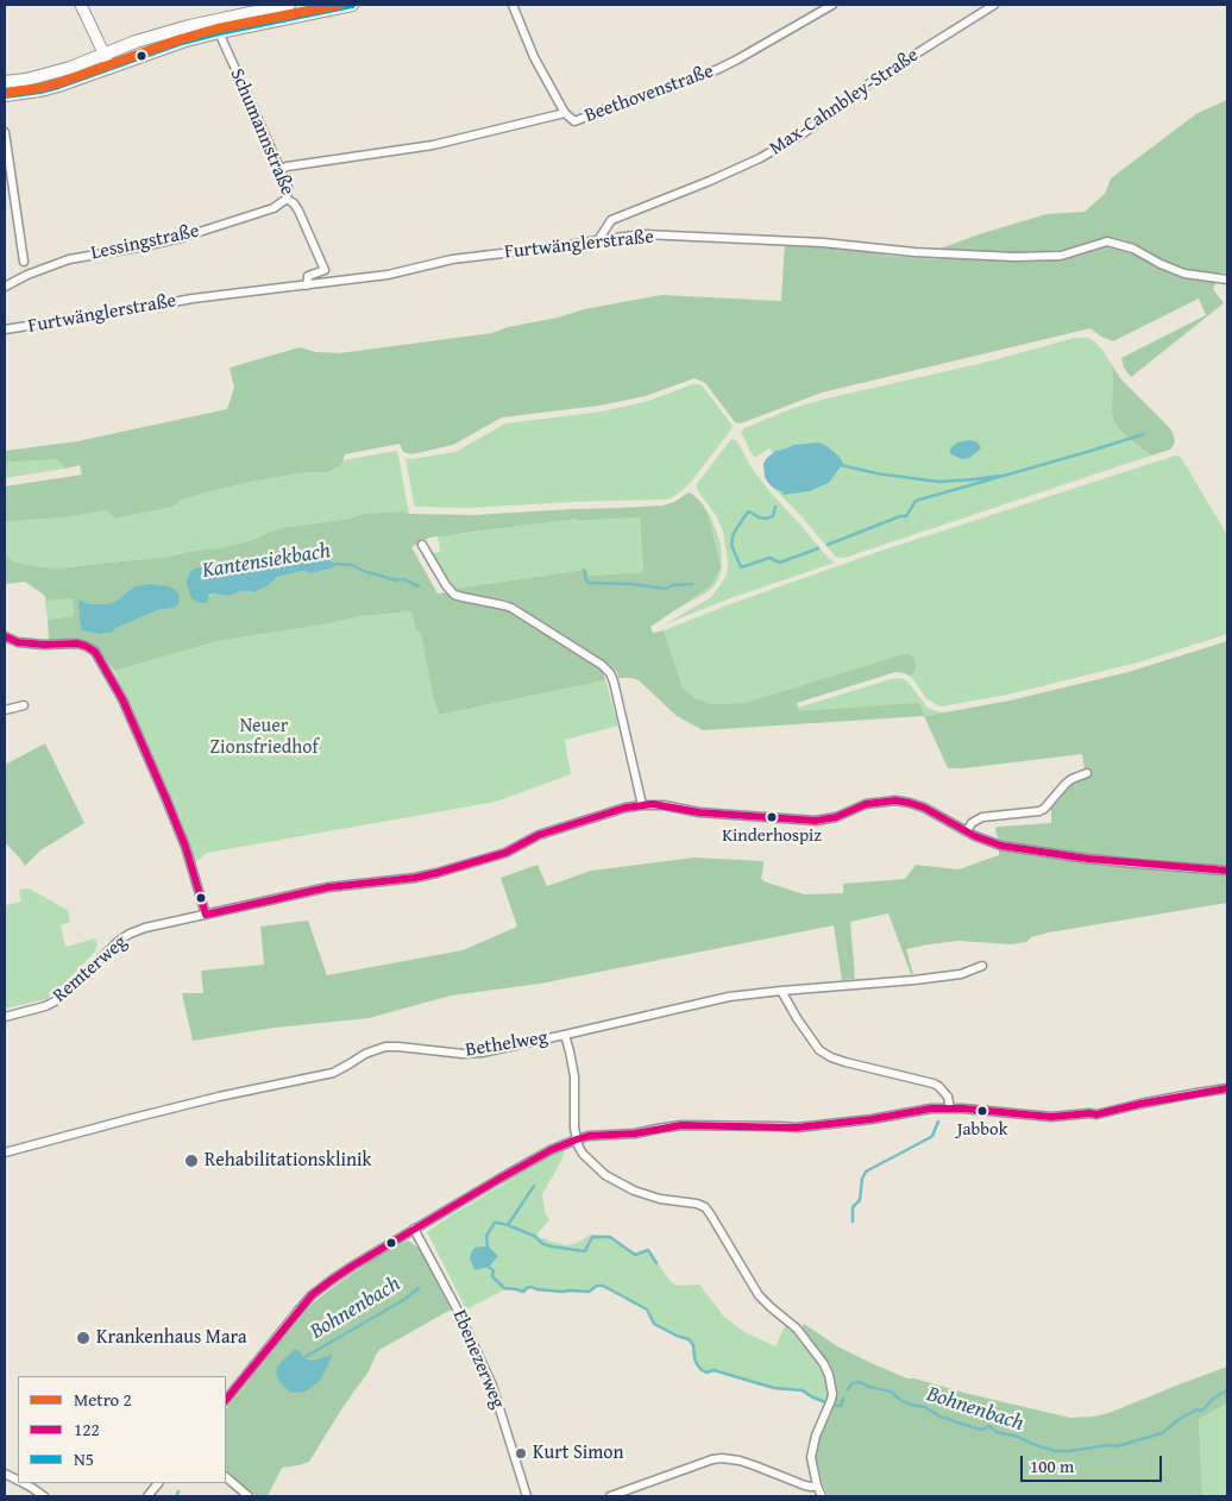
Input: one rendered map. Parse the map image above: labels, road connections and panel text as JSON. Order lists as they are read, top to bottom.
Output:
{
  "streets": {
    "street": [
      "Beethovenstraße",
      "Max-Cahnbley-Straße",
      "Schumannstraße",
      "Lessingstraße",
      "Furtwänglerstraße",
      "Remterweg",
      "Bethelweg",
      "Ebenezerweg"
    ]
  },
  "crossings": [
    ["Beethovenstraße", "Schumannstraße"],
    ["Max-Cahnbley-Straße", "Furtwänglerstraße"],
    ["Schumannstraße", "Lessingstraße"],
    ["Schumannstraße", "Furtwänglerstraße"]
  ],
  "water": ["Kantensiekbach", "Bohnenbach"],
  "parks": ["Neuer Zionsfriedhof"],
  "places": [
    "Kinderhospiz",
    "Jabbok",
    "Rehabilitationsklinik",
    "Krankenhaus Mara",
    "Kurt Simon"
  ],
  "lines": ["metro line 2", "transit line N5", "transit line 122"],
  "legend": ["Metro 2", "122", "N5"],
  "scale_bar": "100 m"
}
